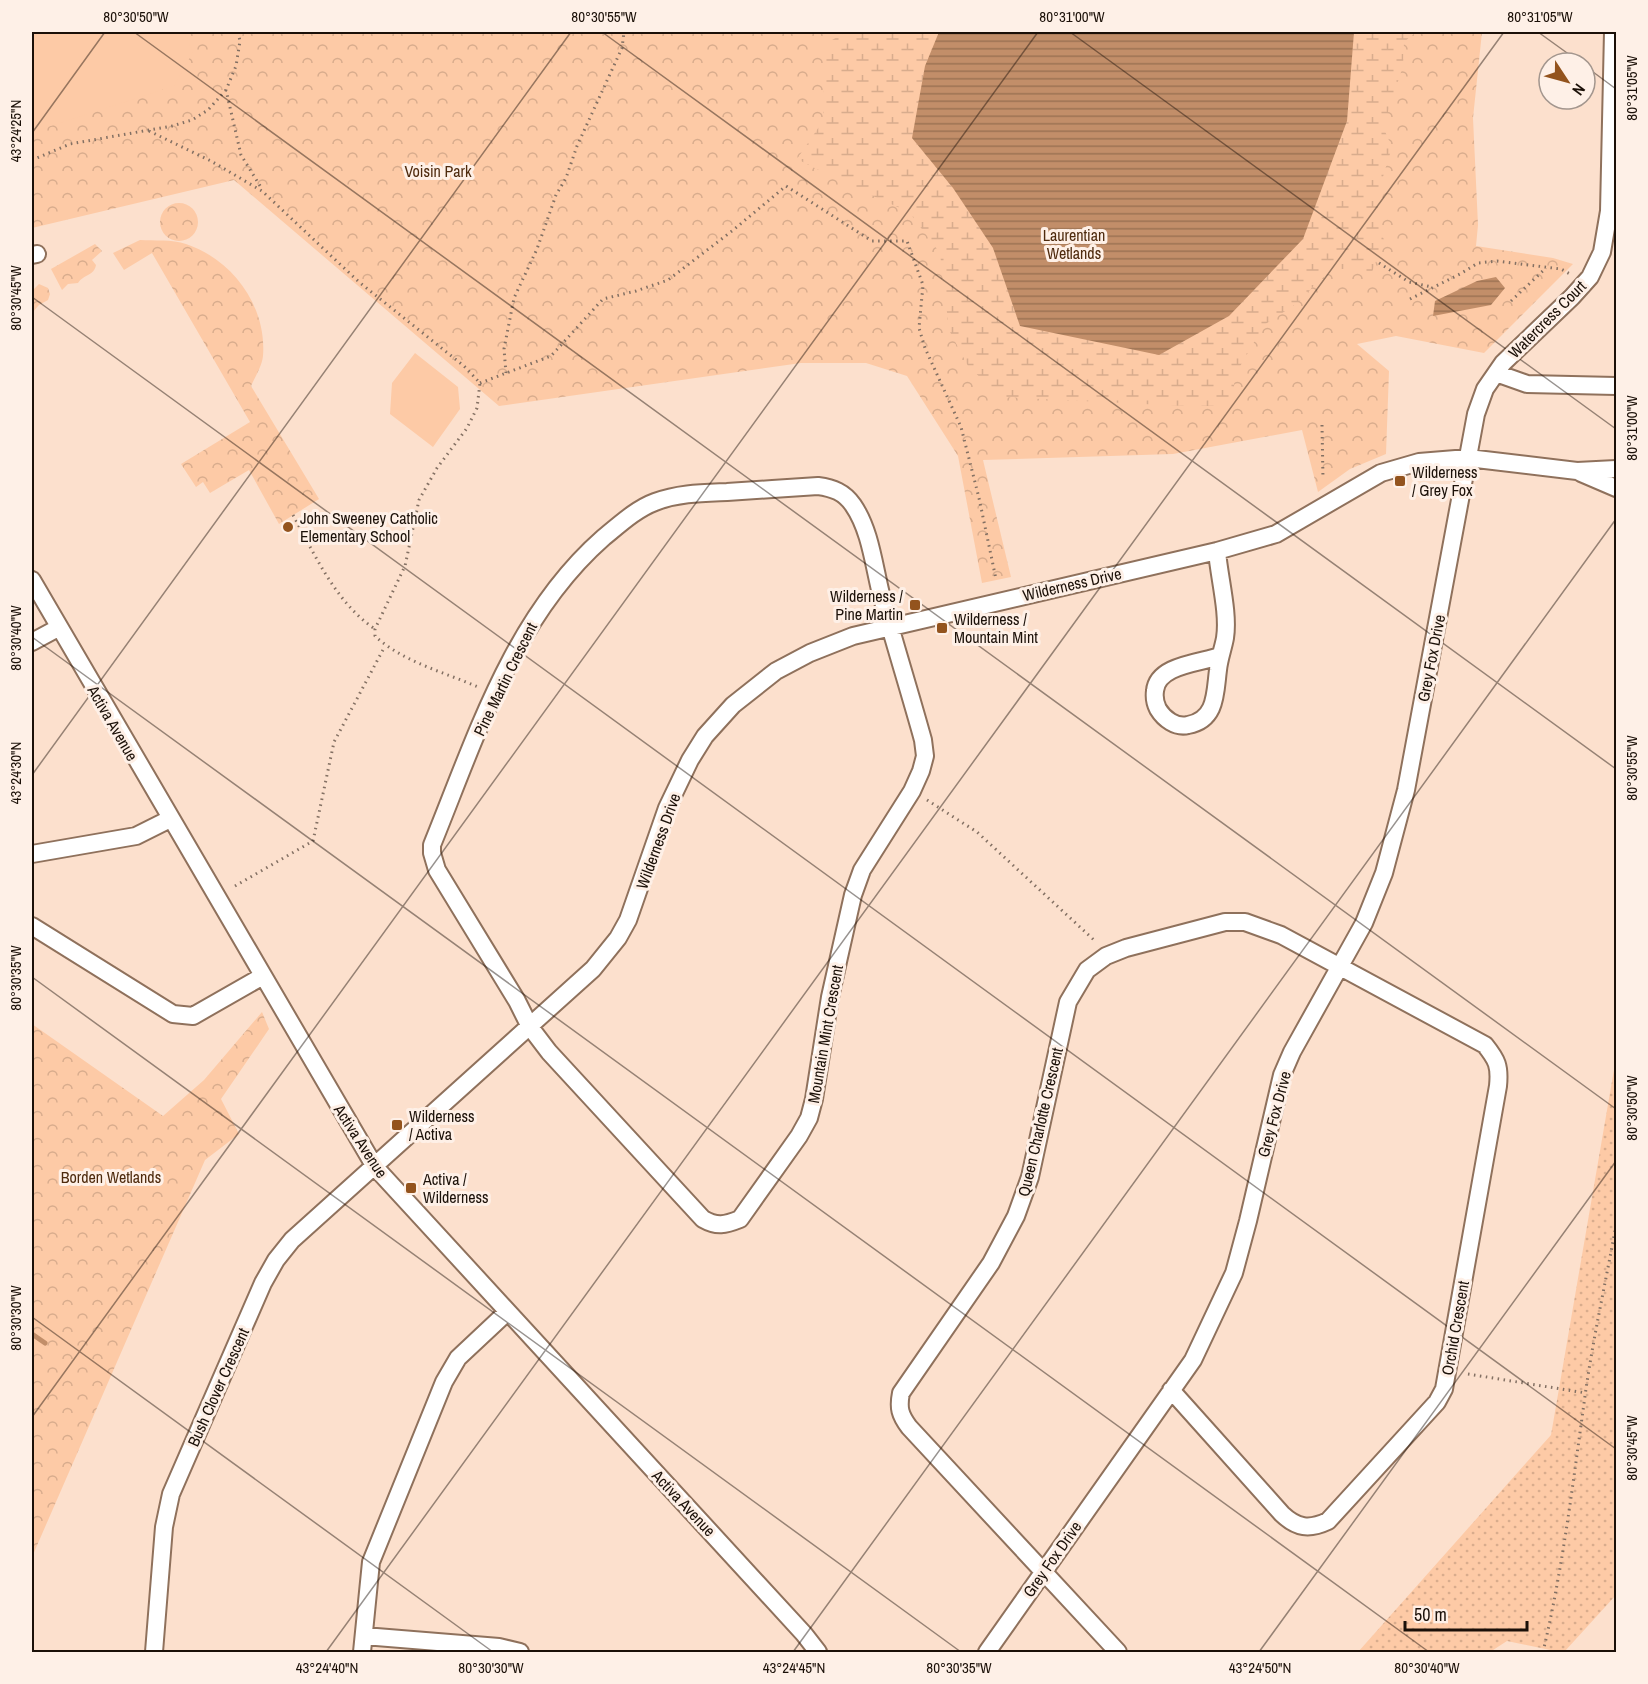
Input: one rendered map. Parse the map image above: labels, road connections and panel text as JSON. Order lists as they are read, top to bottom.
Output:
{
  "streets": {
    "street": [
      "Watercress Court",
      "Wilderness Drive",
      "Grey Fox Drive",
      "Pine Martin Crescent",
      "Activa Avenue",
      "Mountain Mint Crescent",
      "Queen Charlotte Crescent",
      "Orchid Crescent",
      "Bush Clover Crescent"
    ]
  },
  "crossings": [
    ["Watercress Court", "Wilderness Drive"],
    ["Watercress Court", "Grey Fox Drive"],
    ["Wilderness Drive", "Grey Fox Drive"],
    ["Wilderness Drive", "Pine Martin Crescent"],
    ["Wilderness Drive", "Activa Avenue"],
    ["Wilderness Drive", "Mountain Mint Crescent"],
    ["Wilderness Drive", "Bush Clover Crescent"],
    ["Grey Fox Drive", "Queen Charlotte Crescent"],
    ["Grey Fox Drive", "Orchid Crescent"],
    ["Pine Martin Crescent", "Mountain Mint Crescent"],
    ["Activa Avenue", "Bush Clover Crescent"],
    ["Queen Charlotte Crescent", "Orchid Crescent"]
  ],
  "parks": ["Voisin Park", "Laurentian Wetlands", "Borden Wetlands"],
  "places": {
    "transit": [
      "Wilderness / Grey Fox",
      "Wilderness / Pine Martin",
      "Wilderness / Mountain Mint",
      "Wilderness / Activa",
      "Activa / Wilderness"
    ],
    "other": ["John Sweeney Catholic Elementary School"]
  },
  "scale_bar": "50 m",
  "north": "bottom right",
  "coordinates": [
    "80°30'50\"W",
    "80°30'55\"W",
    "80°31'00\"W",
    "80°31'05\"W",
    "43°24'25\"N",
    "80°30'45\"W",
    "80°30'40\"W",
    "43°24'30\"N",
    "80°30'35\"W",
    "80°30'30\"W",
    "43°24'40\"N",
    "43°24'45\"N",
    "43°24'50\"N"
  ]
}
